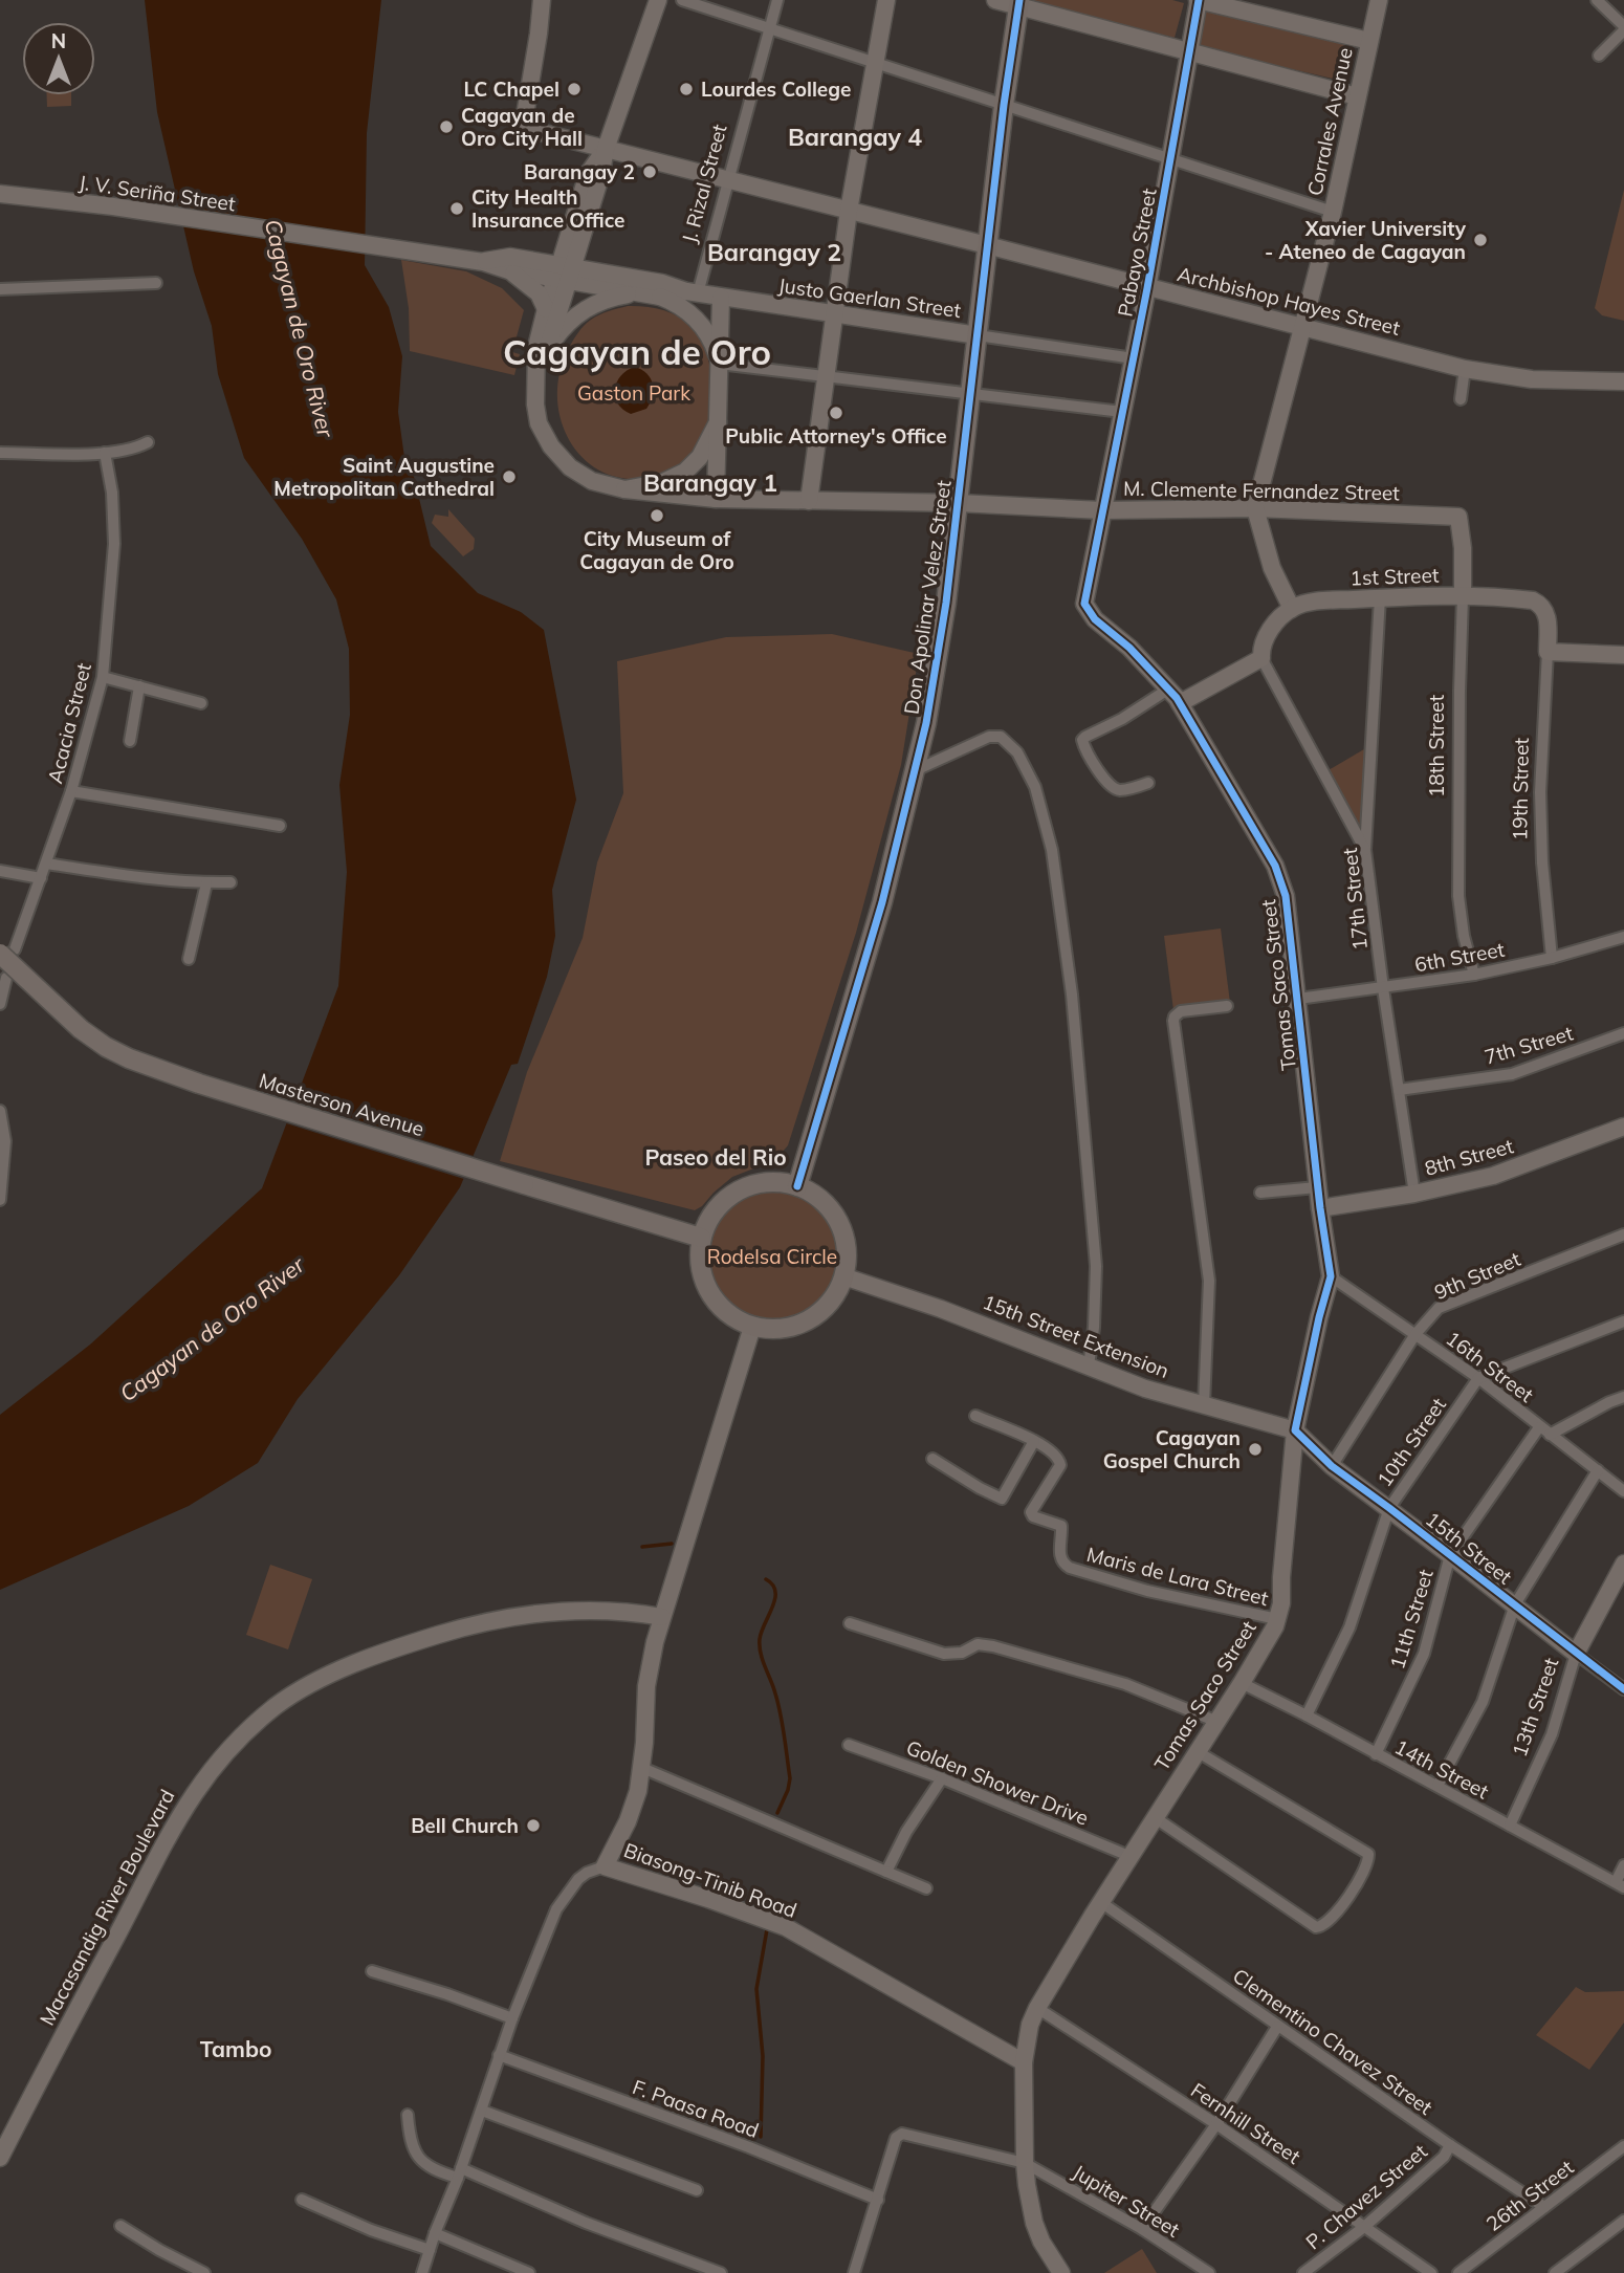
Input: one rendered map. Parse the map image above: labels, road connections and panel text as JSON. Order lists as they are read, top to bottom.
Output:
{
  "streets": {
    "main road": ["Don Apolinar Velez Street", "Masterson Avenue"],
    "street": [
      "Corrales Avenue",
      "J. Rizal Street",
      "J. V. Seriña Street",
      "Pabayo Street",
      "Justo Gaerlan Street",
      "Archbishop Hayes Street",
      "M. Clemente Fernandez Street",
      "1st Street",
      "Acacia Street",
      "18th Street",
      "19th Street",
      "17th Street",
      "6th Street",
      "Tomas Saco Street",
      "7th Street",
      "8th Street",
      "9th Street",
      "15th Street Extension",
      "16th Street",
      "10th Street",
      "15th Street",
      "Maris de Lara Street",
      "11th Street",
      "13th Street",
      "14th Street",
      "Golden Shower Drive",
      "Biasong-Tinib Road",
      "Macasandig River Boulevard",
      "Clementino Chavez Street",
      "F. Paasa Road",
      "Fernhill Street",
      "26th Street",
      "P. Chavez Street",
      "Jupiter Street"
    ]
  },
  "crossings": [
    ["Corrales Avenue", "Archbishop Hayes Street"],
    ["Corrales Avenue", "M. Clemente Fernandez Street"],
    ["J. Rizal Street", "Justo Gaerlan Street"],
    ["J. Rizal Street", "Archbishop Hayes Street"],
    ["J. V. Seriña Street", "Justo Gaerlan Street"],
    ["Pabayo Street", "Justo Gaerlan Street"],
    ["Pabayo Street", "Archbishop Hayes Street"],
    ["Pabayo Street", "M. Clemente Fernandez Street"],
    ["Pabayo Street", "Tomas Saco Street"],
    ["Justo Gaerlan Street", "M. Clemente Fernandez Street"],
    ["Justo Gaerlan Street", "Don Apolinar Velez Street"],
    ["Archbishop Hayes Street", "Don Apolinar Velez Street"],
    ["M. Clemente Fernandez Street", "Don Apolinar Velez Street"],
    ["M. Clemente Fernandez Street", "18th Street"],
    ["M. Clemente Fernandez Street", "Tomas Saco Street"],
    ["1st Street", "18th Street"],
    ["1st Street", "19th Street"],
    ["1st Street", "17th Street"],
    ["Don Apolinar Velez Street", "Masterson Avenue"],
    ["Don Apolinar Velez Street", "15th Street Extension"],
    ["Don Apolinar Velez Street", "Biasong-Tinib Road"],
    ["Acacia Street", "Masterson Avenue"],
    ["18th Street", "6th Street"],
    ["19th Street", "6th Street"],
    ["17th Street", "6th Street"],
    ["17th Street", "7th Street"],
    ["17th Street", "8th Street"],
    ["6th Street", "Tomas Saco Street"],
    ["Tomas Saco Street", "8th Street"],
    ["Tomas Saco Street", "15th Street Extension"],
    ["Tomas Saco Street", "16th Street"],
    ["Tomas Saco Street", "15th Street"],
    ["Tomas Saco Street", "Maris de Lara Street"],
    ["Tomas Saco Street", "14th Street"],
    ["Tomas Saco Street", "Golden Shower Drive"],
    ["Tomas Saco Street", "Biasong-Tinib Road"],
    ["Tomas Saco Street", "Clementino Chavez Street"],
    ["Tomas Saco Street", "Fernhill Street"],
    ["Tomas Saco Street", "Jupiter Street"],
    ["Masterson Avenue", "15th Street Extension"],
    ["Masterson Avenue", "Biasong-Tinib Road"],
    ["9th Street", "16th Street"],
    ["9th Street", "15th Street"],
    ["15th Street Extension", "15th Street"],
    ["15th Street Extension", "Biasong-Tinib Road"],
    ["16th Street", "10th Street"],
    ["16th Street", "11th Street"],
    ["10th Street", "15th Street"],
    ["10th Street", "14th Street"],
    ["15th Street", "11th Street"],
    ["15th Street", "13th Street"],
    ["11th Street", "14th Street"],
    ["13th Street", "14th Street"],
    ["Biasong-Tinib Road", "Macasandig River Boulevard"],
    ["Clementino Chavez Street", "26th Street"],
    ["Clementino Chavez Street", "P. Chavez Street"],
    ["F. Paasa Road", "Jupiter Street"],
    ["Fernhill Street", "P. Chavez Street"]
  ],
  "districts": [
    "Barangay 4",
    "Barangay 2",
    "Cagayan de Oro",
    "Barangay 1",
    "Paseo del Rio",
    "Tambo"
  ],
  "water": ["Cagayan de Oro River"],
  "parks": ["Gaston Park", "Rodelsa Circle"],
  "places": [
    "LC Chapel",
    "Lourdes College",
    "Cagayan de Oro City Hall",
    "Barangay 2",
    "City Health Insurance Office",
    "Xavier University - Ateneo de Cagayan",
    "Public Attorney's Office",
    "Saint Augustine Metropolitan Cathedral",
    "City Museum of Cagayan de Oro",
    "Cagayan Gospel Church",
    "Bell Church"
  ],
  "north": "top"
}
